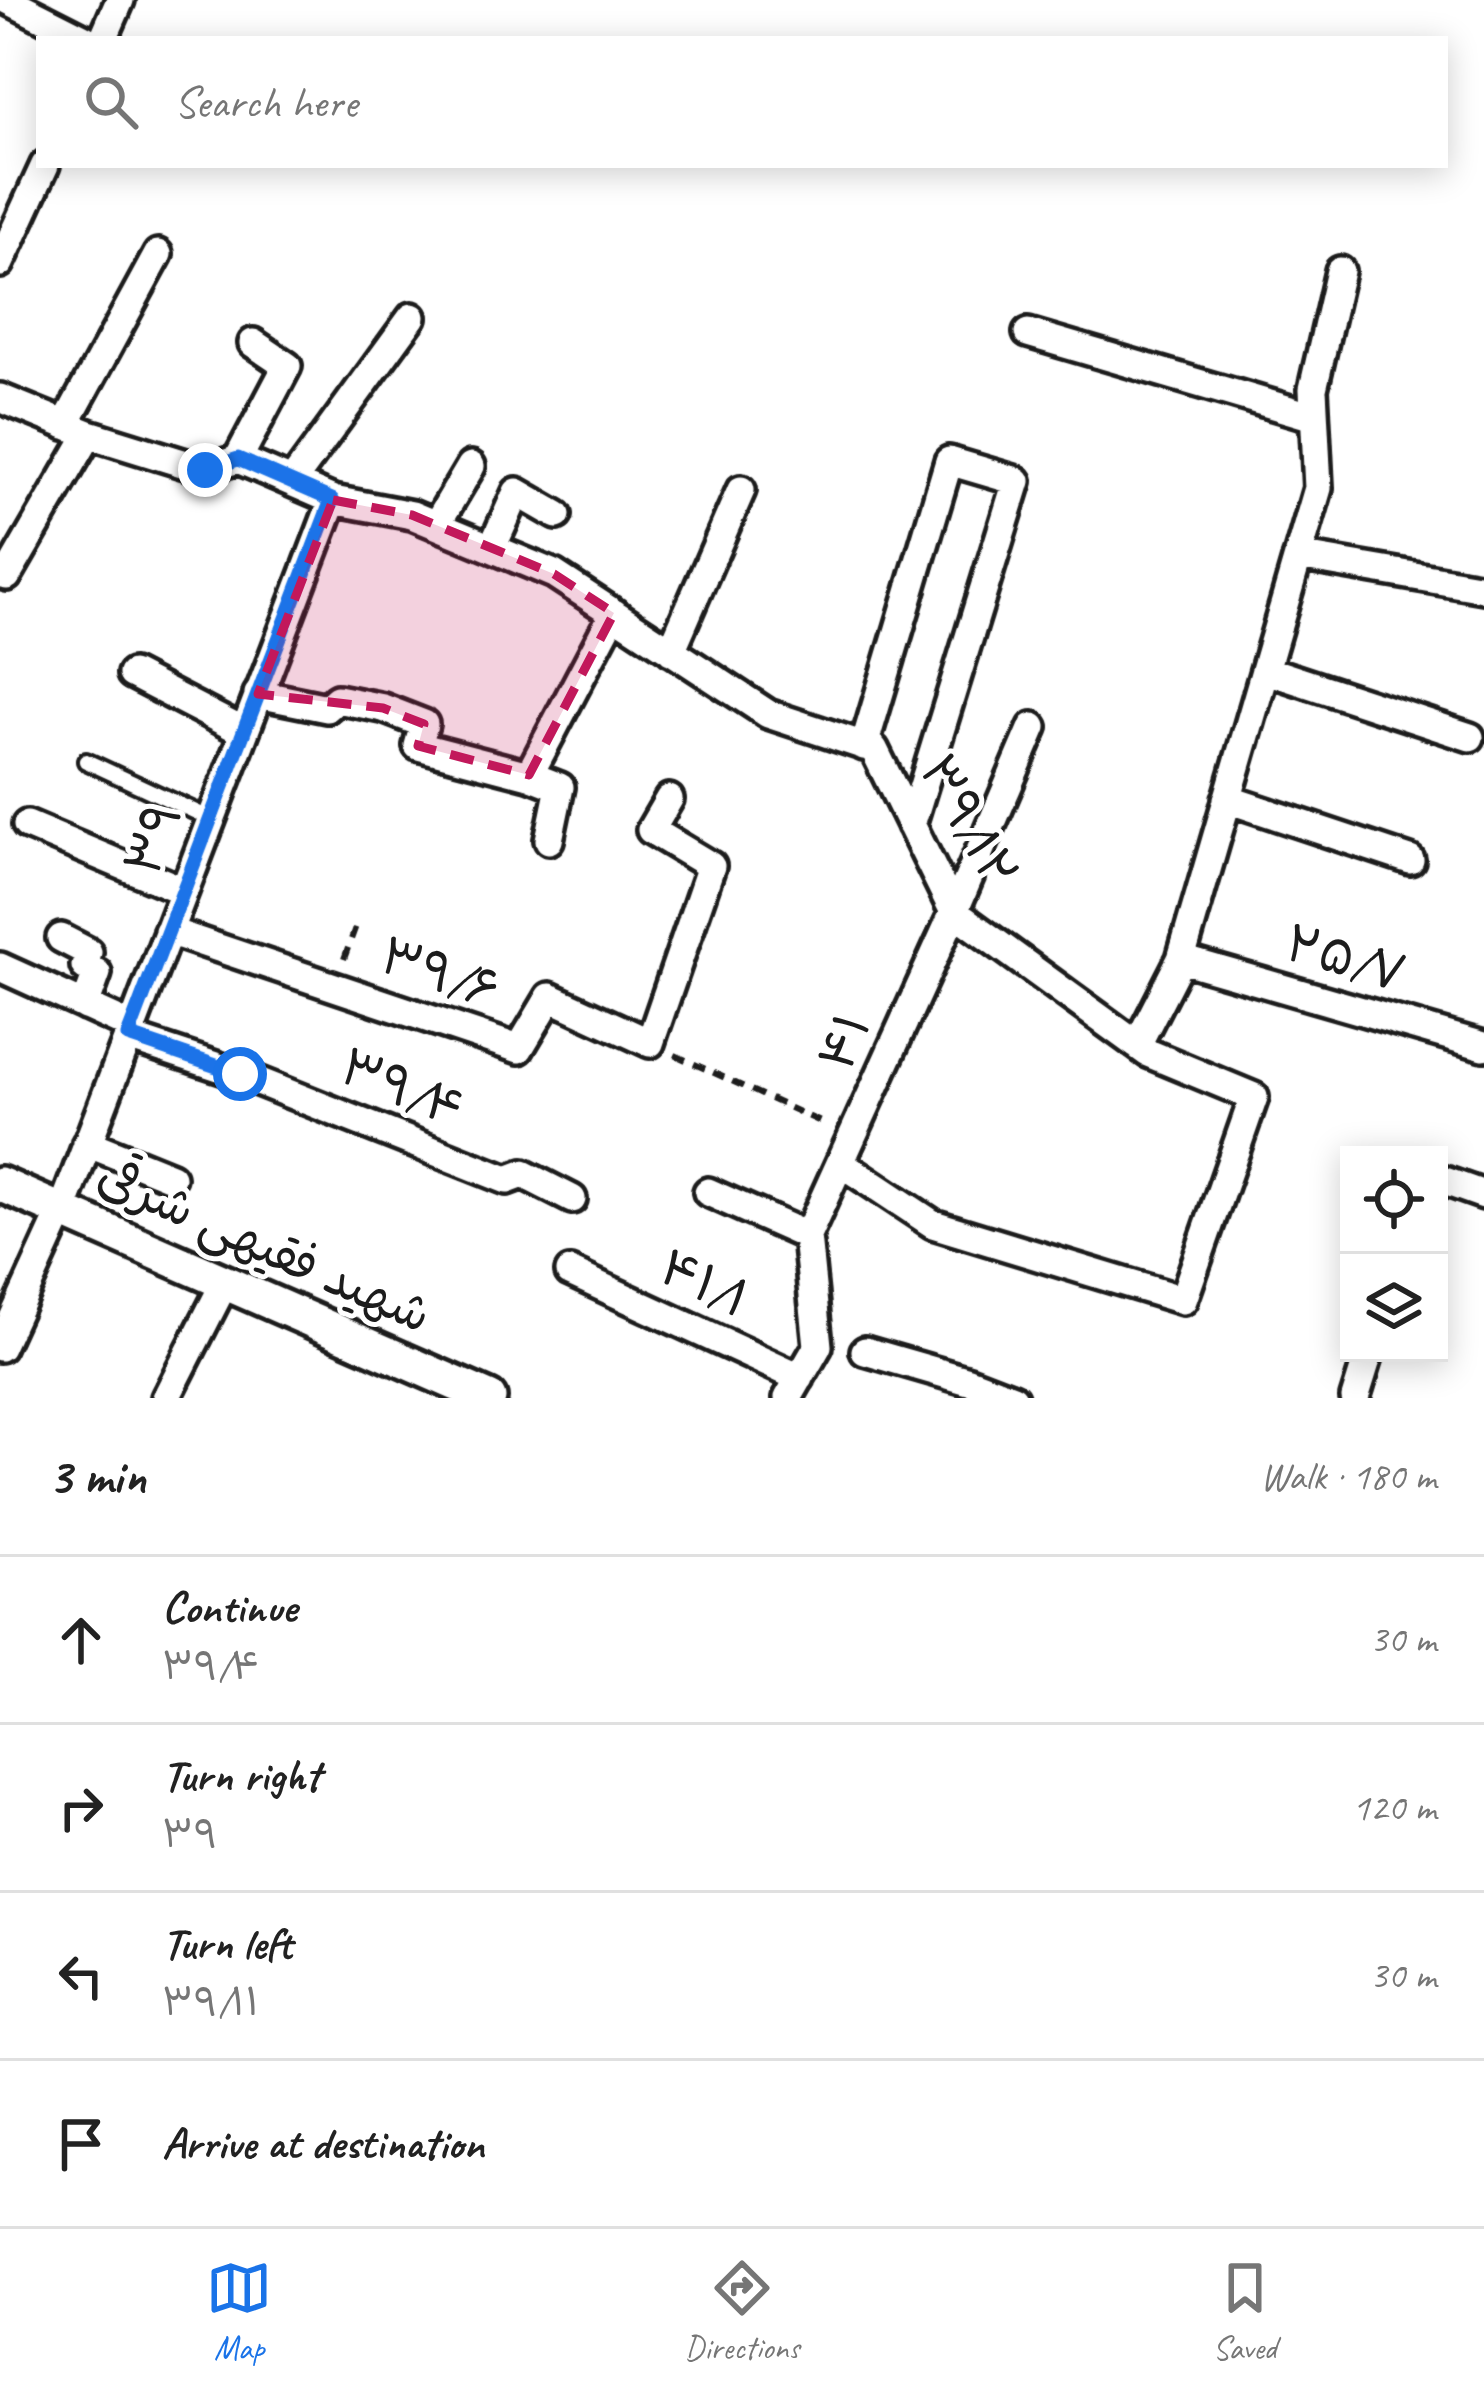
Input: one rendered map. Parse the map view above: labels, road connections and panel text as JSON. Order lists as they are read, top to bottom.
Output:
{
  "streets": {
    "street": [
      "۳۹/۱۲",
      "۳۹",
      "۲۵/۷",
      "۳۹/۶",
      "۴۱",
      "۳۹/۴",
      "شهید فقیهی شرقی",
      "۴۱/۱"
    ]
  },
  "crossings": [
    ["۳۹/۱۲", "۳۹"],
    ["۳۹/۱۲", "۴۱"],
    ["۳۹", "۳۹/۶"],
    ["۳۹", "۳۹/۴"],
    ["۳۹", "شهید فقیهی شرقی"]
  ],
  "page": {
    "search": "Search here",
    "heading": ["3 min", "Walk · 180 m"],
    "list": [
      ["Continue", "۳۹/۴", "30 m"],
      ["Turn right", "۳۹", "120 m"],
      ["Turn left", "۳۹/۱۱", "30 m"],
      "Arrive at destination"
    ],
    "nav": ["Map", "Directions", "Saved"]
  }
}
